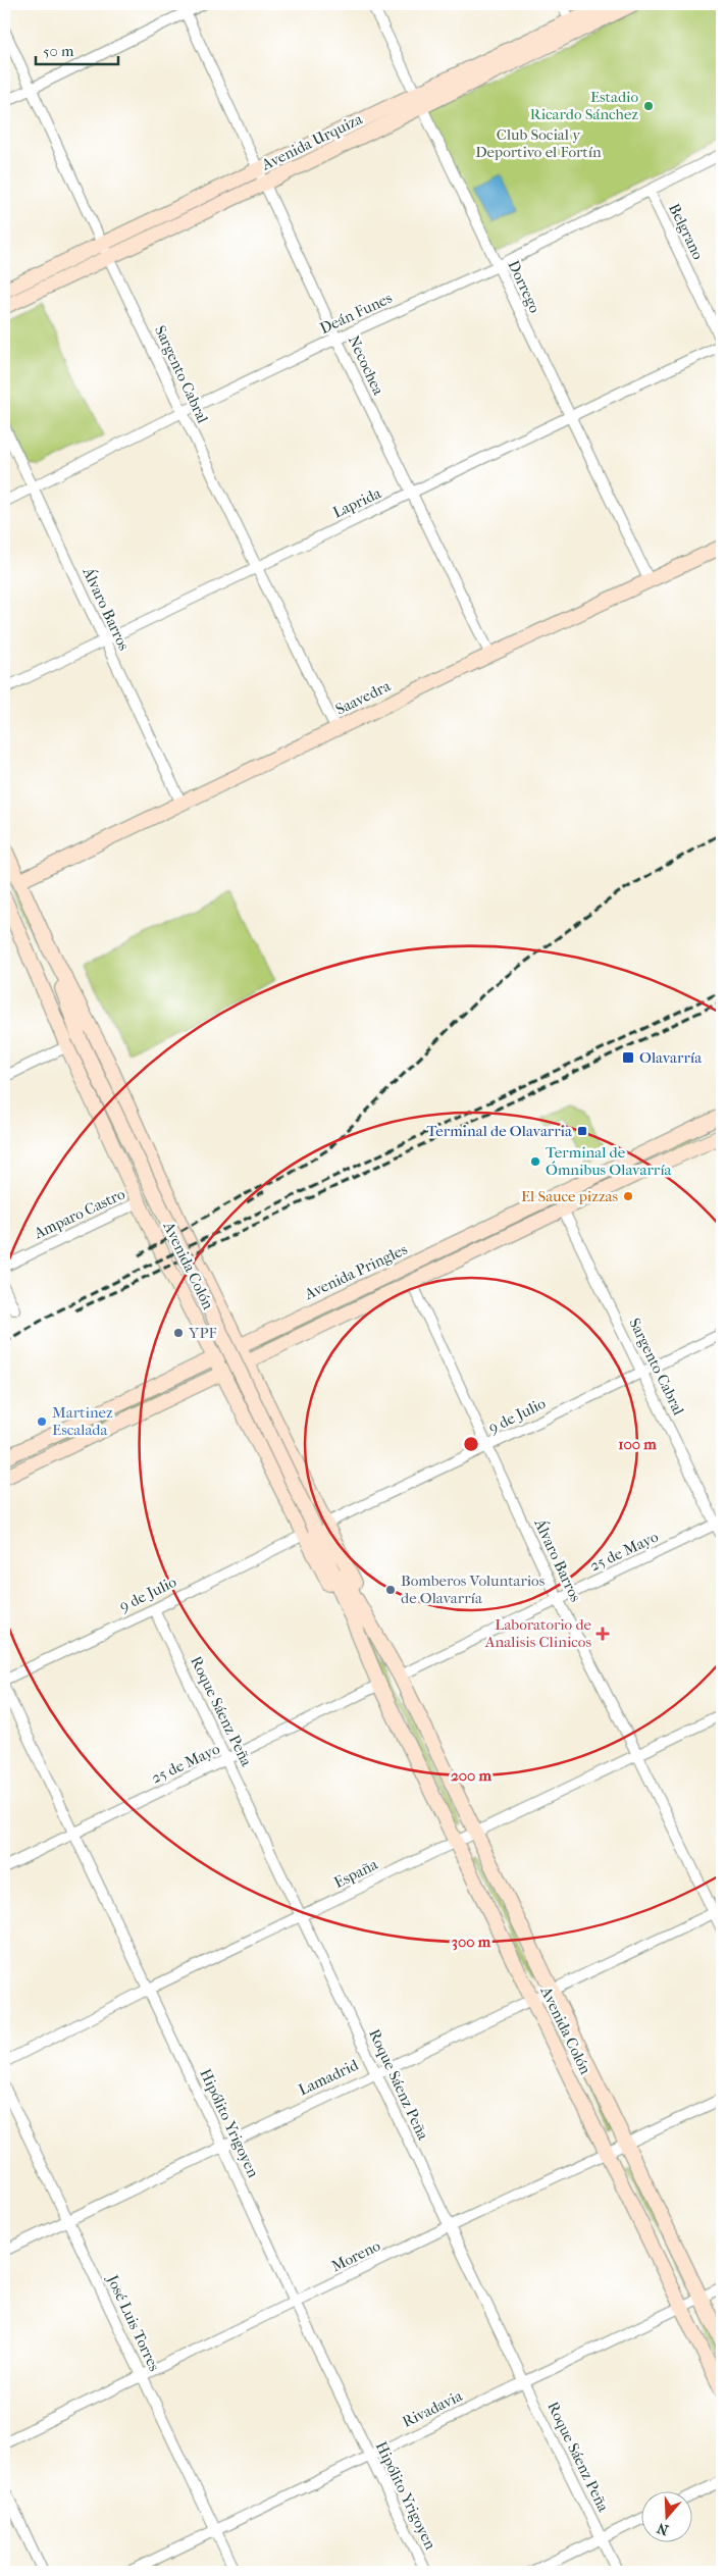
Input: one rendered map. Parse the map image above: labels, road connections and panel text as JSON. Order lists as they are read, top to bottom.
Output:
{
  "streets": {
    "main road": [
      "Avenida Urquiza",
      "Saavedra",
      "Avenida Colón",
      "Avenida Pringles"
    ],
    "street": [
      "Belgrano",
      "Dorrego",
      "Deán Funes",
      "Necochea",
      "Sargento Cabral",
      "Laprida",
      "Álvaro Barros",
      "Amparo Castro",
      "9 de Julio",
      "25 de Mayo",
      "Roque Sáenz Peña",
      "España",
      "Lamadrid",
      "Hipólito Yrigoyen",
      "Moreno",
      "José Luis Torres",
      "Rivadavia"
    ]
  },
  "crossings": [
    ["Avenida Urquiza", "Dorrego"],
    ["Avenida Urquiza", "Necochea"],
    ["Avenida Urquiza", "Sargento Cabral"],
    ["Belgrano", "Deán Funes"],
    ["Belgrano", "Laprida"],
    ["Dorrego", "Deán Funes"],
    ["Dorrego", "Laprida"],
    ["Dorrego", "Saavedra"],
    ["Deán Funes", "Necochea"],
    ["Deán Funes", "Sargento Cabral"],
    ["Deán Funes", "Álvaro Barros"],
    ["Necochea", "Laprida"],
    ["Necochea", "Saavedra"],
    ["Sargento Cabral", "Laprida"],
    ["Sargento Cabral", "Saavedra"],
    ["Sargento Cabral", "9 de Julio"],
    ["Sargento Cabral", "25 de Mayo"],
    ["Laprida", "Álvaro Barros"],
    ["Álvaro Barros", "Saavedra"],
    ["Álvaro Barros", "9 de Julio"],
    ["Álvaro Barros", "25 de Mayo"],
    ["Álvaro Barros", "España"],
    ["Álvaro Barros", "Lamadrid"],
    ["Saavedra", "Avenida Colón"],
    ["Amparo Castro", "Avenida Colón"],
    ["Avenida Colón", "Avenida Pringles"],
    ["Avenida Colón", "9 de Julio"],
    ["Avenida Colón", "25 de Mayo"],
    ["Avenida Colón", "España"],
    ["Avenida Colón", "Lamadrid"],
    ["Avenida Colón", "Moreno"],
    ["Avenida Colón", "Rivadavia"],
    ["9 de Julio", "Roque Sáenz Peña"],
    ["25 de Mayo", "Roque Sáenz Peña"],
    ["25 de Mayo", "Hipólito Yrigoyen"],
    ["Roque Sáenz Peña", "España"],
    ["Roque Sáenz Peña", "Lamadrid"],
    ["Roque Sáenz Peña", "Moreno"],
    ["Roque Sáenz Peña", "Rivadavia"],
    ["España", "Hipólito Yrigoyen"],
    ["Lamadrid", "Hipólito Yrigoyen"],
    ["Lamadrid", "José Luis Torres"],
    ["Hipólito Yrigoyen", "Moreno"],
    ["Hipólito Yrigoyen", "Rivadavia"],
    ["Moreno", "José Luis Torres"],
    ["José Luis Torres", "Rivadavia"]
  ],
  "parks": ["Club Social y Deportivo el Fortín"],
  "places": {
    "other": [
      "Estadio Ricardo Sánchez",
      "Terminal de Ómnibus Olavarría",
      "El Sauce pizzas",
      "YPF",
      "Martinez Escalada",
      "Bomberos Voluntarios de Olavarría"
    ],
    "transit": ["Olavarría", "Terminal de Olavarria"],
    "health": ["Laboratorio de Analisis Clinicos"]
  },
  "scale_bar": "50 m",
  "north": "bottom",
  "rings": ["100 m", "200 m", "300 m"]
}
